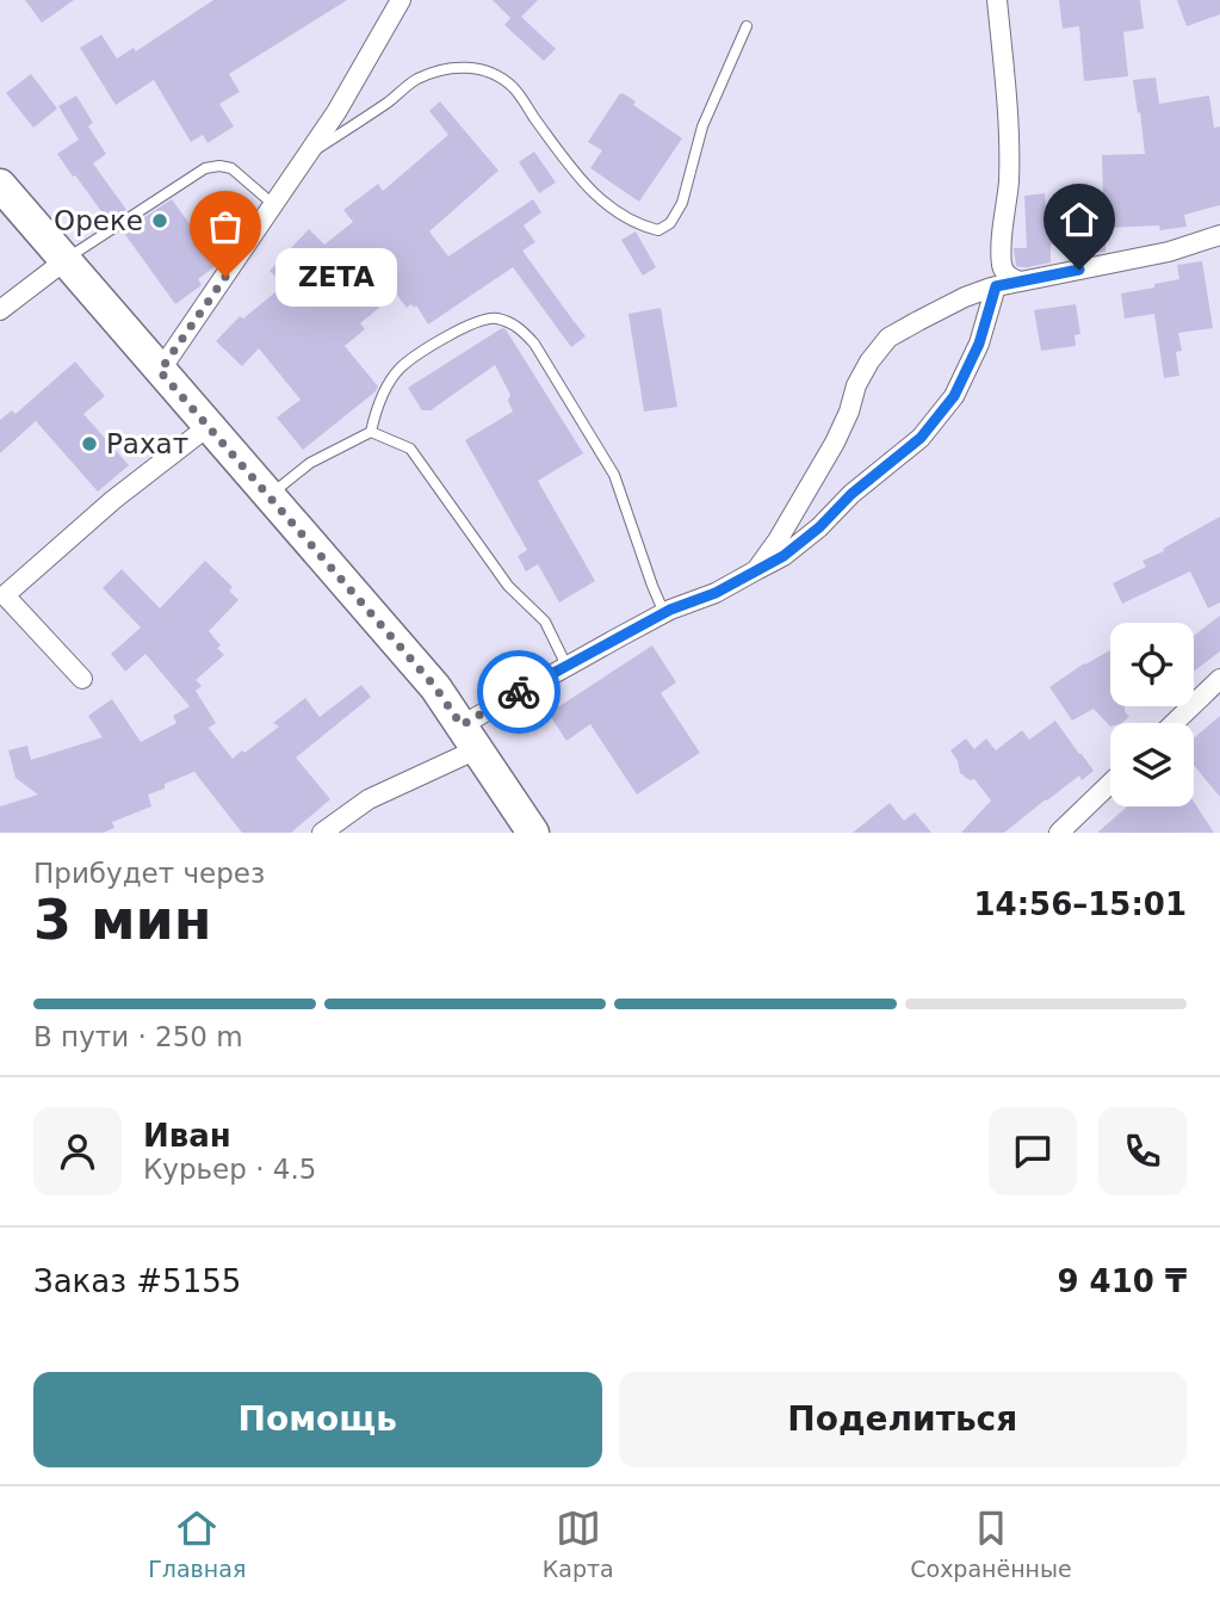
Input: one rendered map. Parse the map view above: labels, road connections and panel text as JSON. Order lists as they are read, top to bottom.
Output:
{
  "places": ["Ореке", "ZETA", "Рахат"],
  "page": {
    "bubble": "ZETA",
    "heading": ["3 мин", "Прибудет через", "14:56–15:01"],
    "panel": [
      "Иван",
      "Курьер · 4.5",
      "Заказ #5155",
      "9 410 ₸"
    ],
    "bar": "В пути · 250 m",
    "buttons": ["Помощь", "Поделиться"],
    "tabs": ["Главная", "Карта", "Сохранённые"]
  }
}
